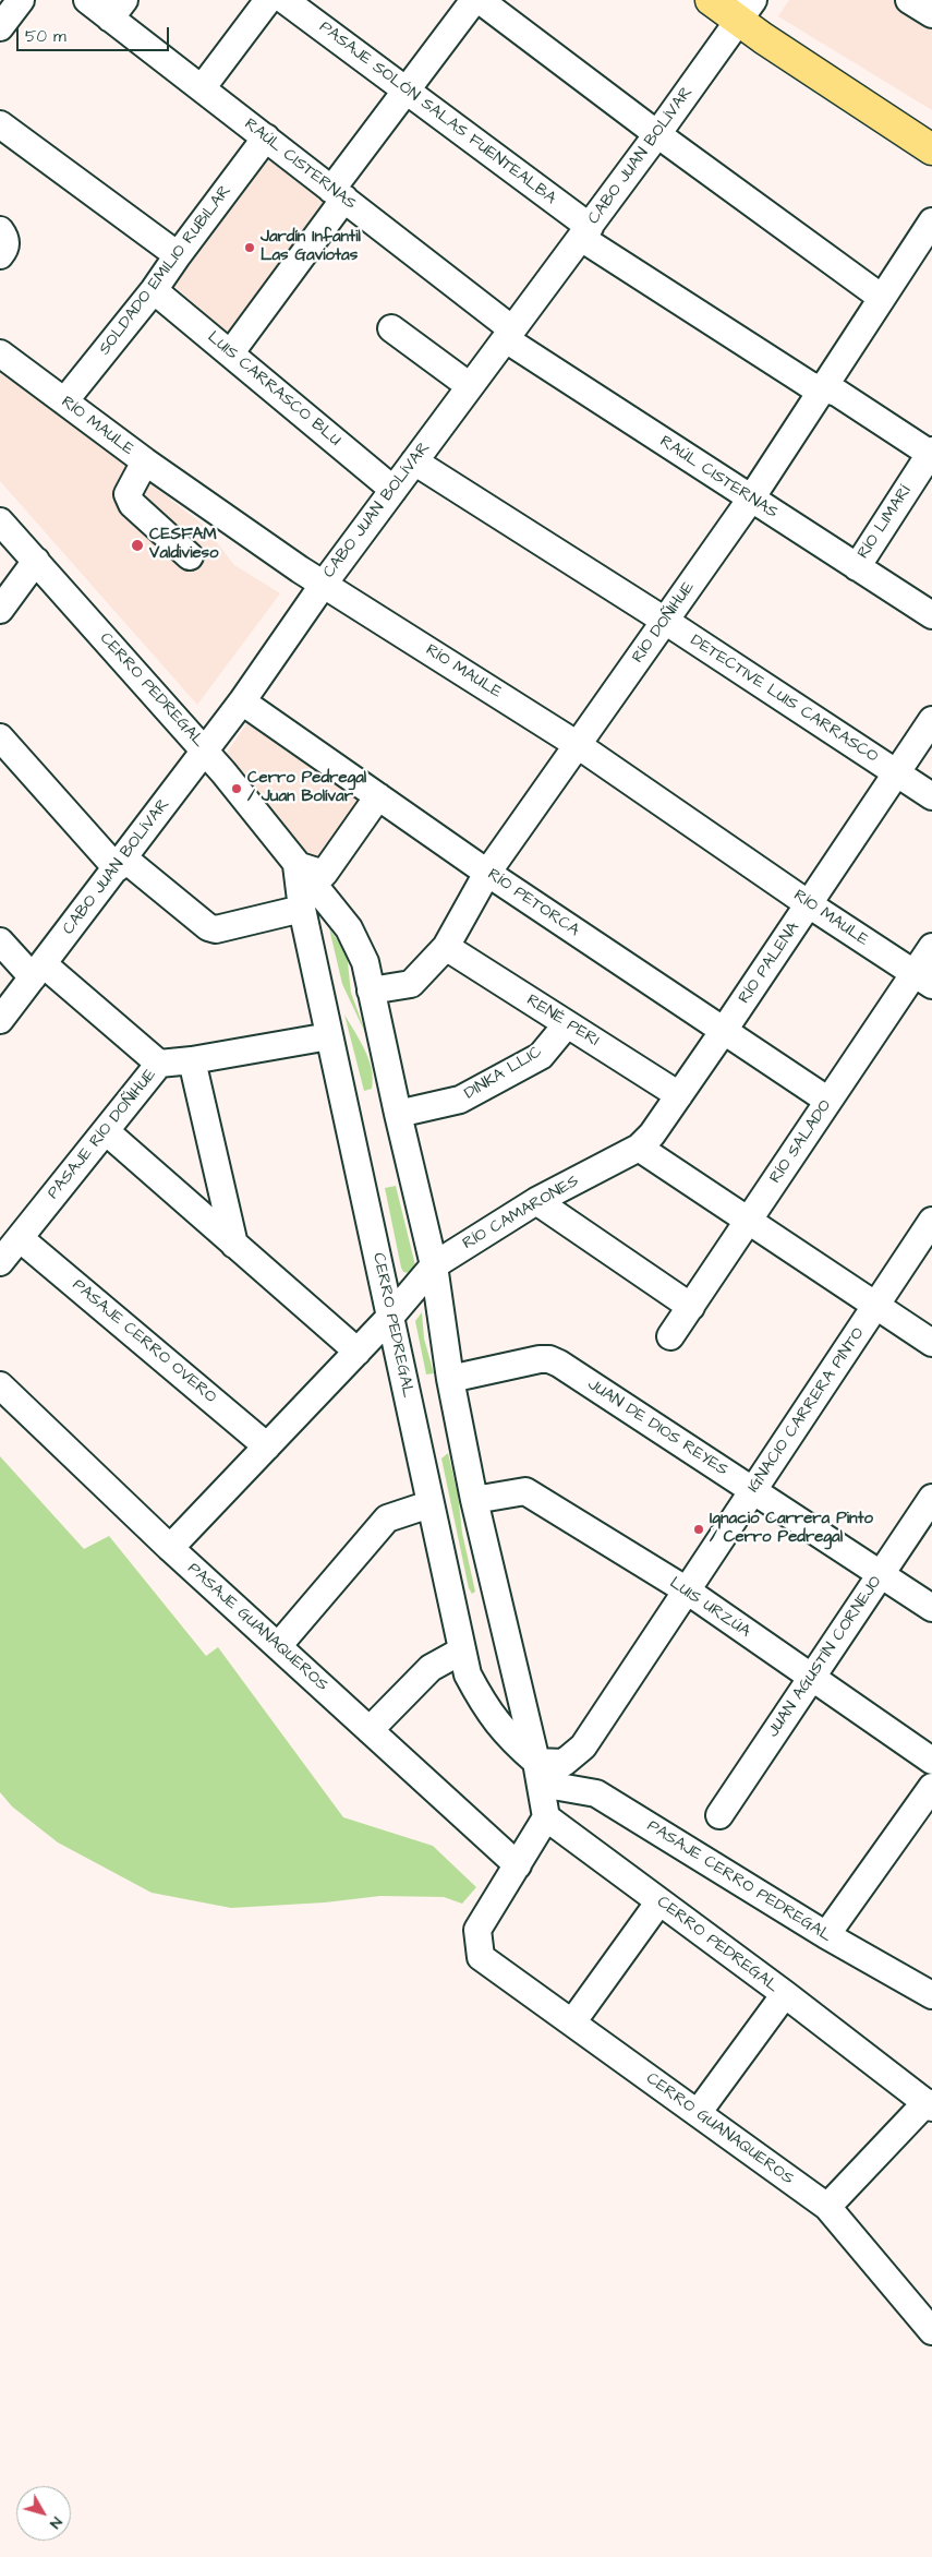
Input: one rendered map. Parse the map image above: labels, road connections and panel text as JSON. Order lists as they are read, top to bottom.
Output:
{
  "streets": {
    "street": [
      "PASAJE SOLÓN SALAS FUENTEALBA",
      "CABO JUAN BOLÍVAR",
      "RAÚL CISTERNAS",
      "SOLDADO EMILIO RUBILAR",
      "LUIS CARRASCO BLU",
      "RÍO MAULE",
      "RÍO LIMARÍ",
      "RÍO DOÑIHUE",
      "CERRO PEDREGAL",
      "DETECTIVE LUIS CARRASCO",
      "RÍO PETORCA",
      "RÍO PALENA",
      "RENÉ PERI",
      "DINKA LLIC",
      "PASAJE RÍO DOÑIHUE",
      "RÍO SALADO",
      "RÍO CAMARONES",
      "PASAJE CERRO OVERO",
      "IGNACIO CARRERA PINTO",
      "JUAN DE DIOS REYES",
      "LUIS URZÚA",
      "PASAJE GUANAQUEROS",
      "JUAN AGUSTÍN CORNEJO",
      "PASAJE CERRO PEDREGAL",
      "CERRO GUANAQUEROS"
    ]
  },
  "crossings": [
    ["PASAJE SOLÓN SALAS FUENTEALBA", "CABO JUAN BOLÍVAR"],
    ["PASAJE SOLÓN SALAS FUENTEALBA", "RÍO LIMARÍ"],
    ["PASAJE SOLÓN SALAS FUENTEALBA", "RÍO DOÑIHUE"],
    ["CABO JUAN BOLÍVAR", "RAÚL CISTERNAS"],
    ["CABO JUAN BOLÍVAR", "LUIS CARRASCO BLU"],
    ["CABO JUAN BOLÍVAR", "RÍO MAULE"],
    ["CABO JUAN BOLÍVAR", "CERRO PEDREGAL"],
    ["CABO JUAN BOLÍVAR", "DETECTIVE LUIS CARRASCO"],
    ["CABO JUAN BOLÍVAR", "RÍO PETORCA"],
    ["RAÚL CISTERNAS", "SOLDADO EMILIO RUBILAR"],
    ["RAÚL CISTERNAS", "RÍO LIMARÍ"],
    ["RAÚL CISTERNAS", "RÍO DOÑIHUE"],
    ["SOLDADO EMILIO RUBILAR", "LUIS CARRASCO BLU"],
    ["SOLDADO EMILIO RUBILAR", "RÍO MAULE"],
    ["RÍO MAULE", "RÍO DOÑIHUE"],
    ["RÍO MAULE", "RÍO PALENA"],
    ["RÍO MAULE", "RÍO SALADO"],
    ["RÍO DOÑIHUE", "CERRO PEDREGAL"],
    ["RÍO DOÑIHUE", "DETECTIVE LUIS CARRASCO"],
    ["RÍO DOÑIHUE", "RÍO PETORCA"],
    ["RÍO DOÑIHUE", "RENÉ PERI"],
    ["CERRO PEDREGAL", "DINKA LLIC"],
    ["CERRO PEDREGAL", "PASAJE RÍO DOÑIHUE"],
    ["CERRO PEDREGAL", "RÍO CAMARONES"],
    ["CERRO PEDREGAL", "IGNACIO CARRERA PINTO"],
    ["CERRO PEDREGAL", "JUAN DE DIOS REYES"],
    ["CERRO PEDREGAL", "LUIS URZÚA"],
    ["CERRO PEDREGAL", "PASAJE CERRO PEDREGAL"],
    ["DETECTIVE LUIS CARRASCO", "RÍO PALENA"],
    ["RÍO PETORCA", "RÍO PALENA"],
    ["RÍO PETORCA", "RÍO SALADO"],
    ["RÍO PALENA", "RENÉ PERI"],
    ["RÍO PALENA", "RÍO CAMARONES"],
    ["RENÉ PERI", "DINKA LLIC"],
    ["PASAJE RÍO DOÑIHUE", "PASAJE CERRO OVERO"],
    ["RÍO CAMARONES", "PASAJE CERRO OVERO"],
    ["RÍO CAMARONES", "PASAJE GUANAQUEROS"],
    ["IGNACIO CARRERA PINTO", "JUAN DE DIOS REYES"],
    ["IGNACIO CARRERA PINTO", "LUIS URZÚA"],
    ["IGNACIO CARRERA PINTO", "PASAJE CERRO PEDREGAL"],
    ["JUAN DE DIOS REYES", "JUAN AGUSTÍN CORNEJO"],
    ["LUIS URZÚA", "JUAN AGUSTÍN CORNEJO"],
    ["PASAJE GUANAQUEROS", "CERRO GUANAQUEROS"]
  ],
  "places": [
    "Jardín Infantil Las Gaviotas",
    "CESFAM Valdivieso",
    "Cerro Pedregal / Juan Bolívar",
    "Ignacio Carrera Pinto / Cerro Pedregal"
  ],
  "scale_bar": "50 m",
  "north": "bottom right"
}
